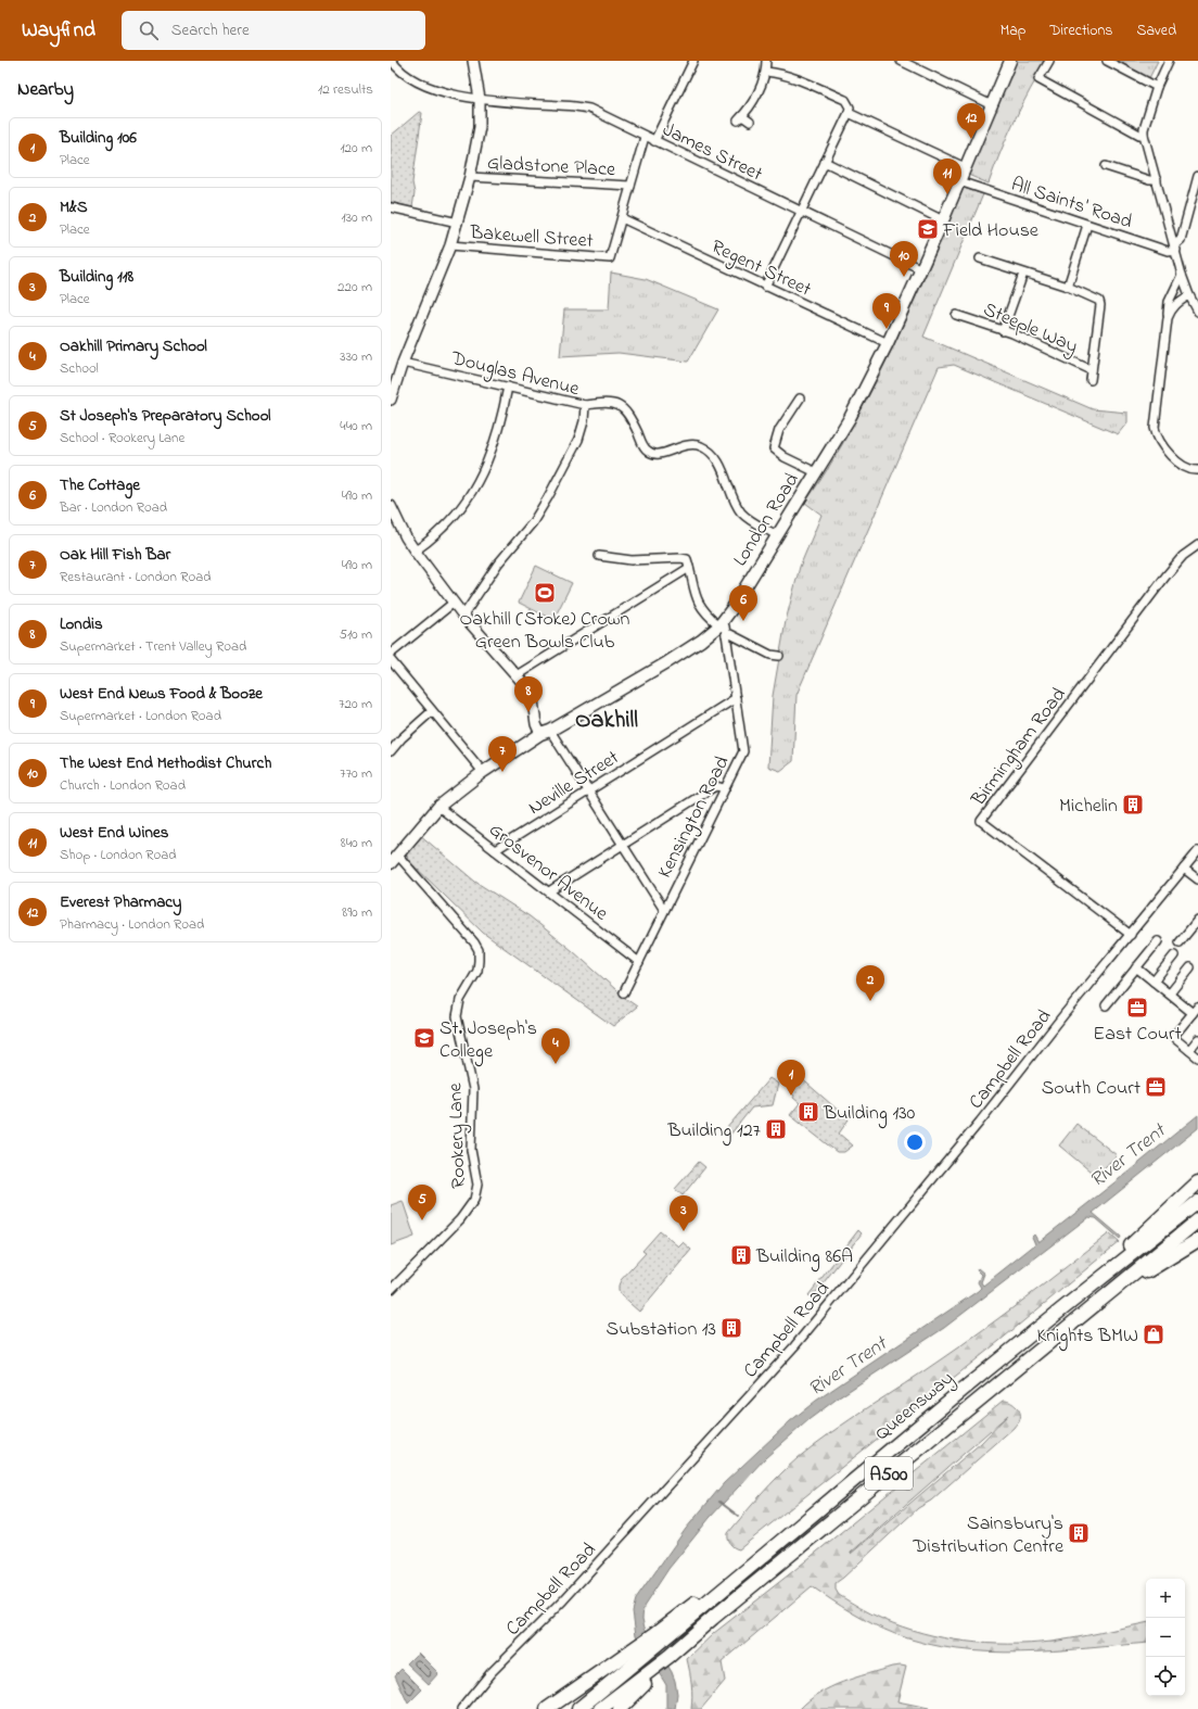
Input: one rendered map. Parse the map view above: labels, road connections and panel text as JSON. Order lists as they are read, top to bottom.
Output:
{
  "streets": {
    "highway": ["Queensway", "A500"],
    "main road": ["London Road"],
    "street": [
      "James Street",
      "Gladstone Place",
      "All Saints' Road",
      "Bakewell Street",
      "Regent Street",
      "Steeple Way",
      "Douglas Avenue",
      "Birmingham Road",
      "Neville Street",
      "Kensington Road",
      "Grosvenor Avenue",
      "Campbell Road",
      "Rookery Lane"
    ]
  },
  "crossings": [
    ["James Street", "London Road"],
    ["All Saints' Road", "London Road"],
    ["Bakewell Street", "Regent Street"],
    ["Regent Street", "London Road"],
    ["London Road", "Kensington Road"],
    ["London Road", "Grosvenor Avenue"],
    ["London Road", "Rookery Lane"],
    ["Birmingham Road", "Campbell Road"],
    ["Neville Street", "Kensington Road"],
    ["Neville Street", "Grosvenor Avenue"],
    ["Kensington Road", "Grosvenor Avenue"]
  ],
  "districts": ["Oakhill"],
  "water": ["River Trent"],
  "places": {
    "school or university": ["Field House", "St. Joseph's College"],
    "sports": ["Oakhill (Stoke) Crown Green Bowls Club"],
    "building": [
      "Michelin",
      "Building 130",
      "Building 127",
      "Building 86A",
      "Substation 13",
      "Sainsbury's Distribution Centre"
    ],
    "office": ["East Court", "South Court"],
    "shop": ["Knights BMW"]
  },
  "page": {
    "header": "Wayfind",
    "search": "Search here",
    "nav": ["Map", "Directions", "Saved"],
    "heading": ["Nearby", "12 results"],
    "pins": [
      "12",
      "11",
      "10",
      "9",
      "6",
      "8",
      "7",
      "2",
      "4",
      "1",
      "5",
      "3"
    ],
    "list": [
      {
        "mark": "1",
        "name": "Building 106",
        "note": "Place",
        "value": "120 m"
      },
      {
        "mark": "2",
        "name": "M&S",
        "note": "Place",
        "value": "130 m"
      },
      {
        "mark": "3",
        "name": "Building 118",
        "note": "Place",
        "value": "220 m"
      },
      {
        "mark": "4",
        "name": "Oakhill Primary School",
        "note": "School",
        "value": "330 m"
      },
      {
        "mark": "5",
        "name": "St Joseph's Preparatory School",
        "note": "School · Rookery Lane",
        "value": "440 m"
      },
      {
        "mark": "6",
        "name": "The Cottage",
        "note": "Bar · London Road",
        "value": "490 m"
      },
      {
        "mark": "7",
        "name": "Oak Hill Fish Bar",
        "note": "Restaurant · London Road",
        "value": "490 m"
      },
      {
        "mark": "8",
        "name": "Londis",
        "note": "Supermarket · Trent Valley Road",
        "value": "510 m"
      },
      {
        "mark": "9",
        "name": "West End News Food & Booze",
        "note": "Supermarket · London Road",
        "value": "720 m"
      },
      {
        "mark": "10",
        "name": "The West End Methodist Church",
        "note": "Church · London Road",
        "value": "770 m"
      },
      {
        "mark": "11",
        "name": "West End Wines",
        "note": "Shop · London Road",
        "value": "840 m"
      },
      {
        "mark": "12",
        "name": "Everest Pharmacy",
        "note": "Pharmacy · London Road",
        "value": "890 m"
      }
    ],
    "map_buttons": ["+", "−"]
  }
}
